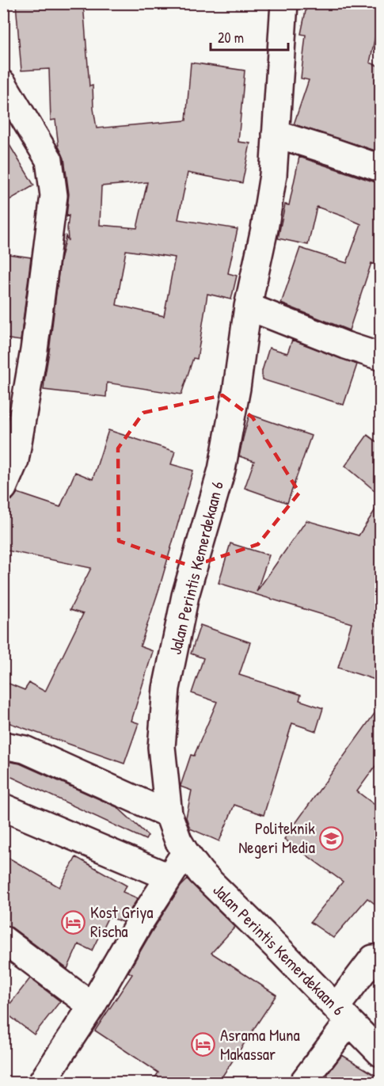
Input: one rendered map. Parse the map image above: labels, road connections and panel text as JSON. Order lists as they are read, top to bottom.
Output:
{
  "streets": {
    "street": ["Jalan Perintis Kemerdekaan 6"]
  },
  "places": {
    "school or university": ["Politeknik Negeri Media"],
    "hotel": ["Kost Griya Rischa", "Asrama Muna Makassar"]
  },
  "scale_bar": "20 m"
}
